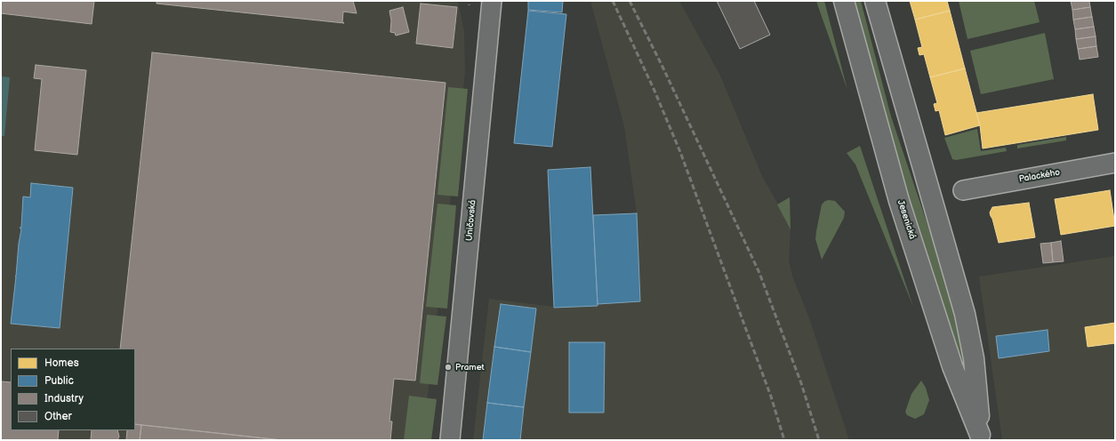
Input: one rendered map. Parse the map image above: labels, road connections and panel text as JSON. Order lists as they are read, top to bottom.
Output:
{
  "streets": {
    "main road": ["Jesenická"],
    "street": ["Palackého", "Uničovská"]
  },
  "places": ["Pramet"],
  "legend": [
    "Homes",
    "Public",
    "Industry",
    "Other"
  ]
}
